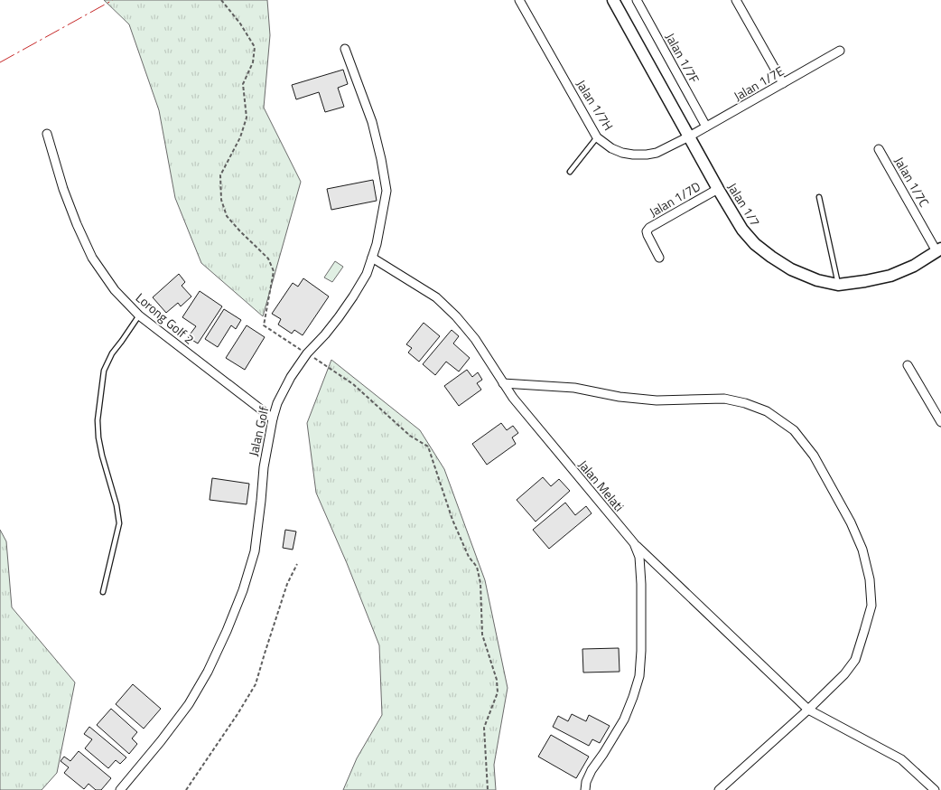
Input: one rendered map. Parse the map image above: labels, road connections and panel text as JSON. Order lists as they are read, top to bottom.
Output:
{
  "streets": {
    "street": [
      "Jalan 1/7F",
      "Jalan 1/7E",
      "Jalan 1/7H",
      "Jalan 1/7C",
      "Jalan 1/7D",
      "Jalan 1/7",
      "Lorong Golf 2",
      "Jalan Golf",
      "Jalan Melati"
    ]
  },
  "crossings": [
    ["Jalan 1/7F", "Jalan 1/7E"],
    ["Jalan 1/7E", "Jalan 1/7H"],
    ["Jalan 1/7E", "Jalan 1/7"],
    ["Jalan 1/7H", "Jalan 1/7"],
    ["Jalan 1/7C", "Jalan 1/7"],
    ["Jalan 1/7D", "Jalan 1/7"],
    ["Lorong Golf 2", "Jalan Golf"],
    ["Jalan Golf", "Jalan Melati"]
  ]
}
